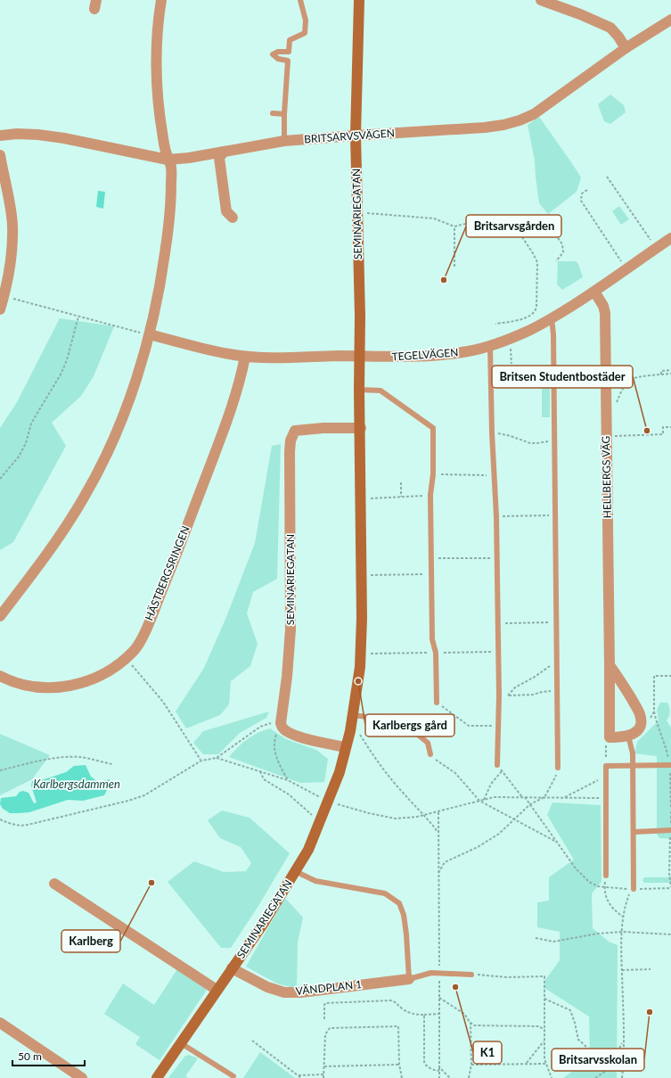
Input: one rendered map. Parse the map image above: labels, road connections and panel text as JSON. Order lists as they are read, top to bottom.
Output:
{
  "streets": {
    "street": [
      "BRITSARVSVÄGEN",
      "SEMINARIEGATAN",
      "TEGELVÄGEN",
      "HELLBERGS VÄG",
      "HÄSTBERGSRINGEN",
      "VÄNDPLAN 1"
    ]
  },
  "crossings": [
    ["BRITSARVSVÄGEN", "SEMINARIEGATAN"],
    ["SEMINARIEGATAN", "TEGELVÄGEN"],
    ["SEMINARIEGATAN", "VÄNDPLAN 1"],
    ["TEGELVÄGEN", "HELLBERGS VÄG"],
    ["TEGELVÄGEN", "HÄSTBERGSRINGEN"]
  ],
  "water": ["Karlbergsdammen"],
  "places": [
    "Britsarvsgården",
    "Britsen Studentbostäder",
    "Karlbergs gård",
    "Karlberg",
    "K1",
    "Britsarvsskolan"
  ],
  "scale_bar": "50 m"
}
